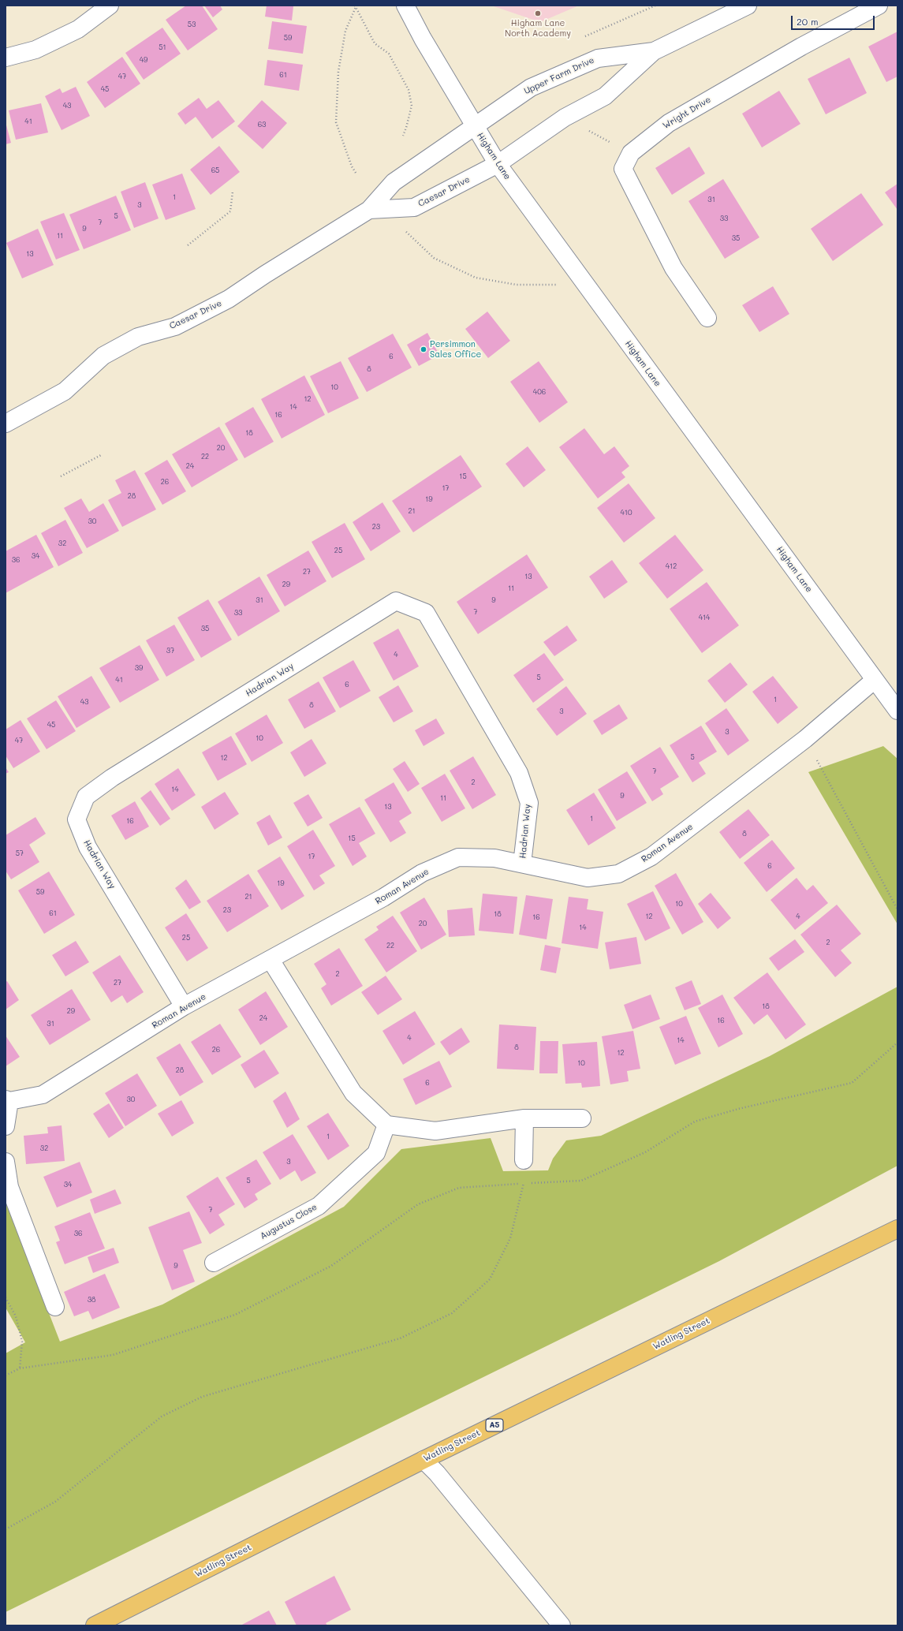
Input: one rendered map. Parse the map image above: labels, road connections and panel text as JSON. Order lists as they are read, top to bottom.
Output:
{
  "streets": {
    "highway": ["Watling Street", "A5"],
    "street": [
      "Upper Farm Drive",
      "Wright Drive",
      "Higham Lane",
      "Caesar Drive",
      "Hadrian Way",
      "Roman Avenue",
      "Augustus Close"
    ]
  },
  "crossings": [
    ["Upper Farm Drive", "Higham Lane"],
    ["Upper Farm Drive", "Caesar Drive"],
    ["Higham Lane", "Caesar Drive"],
    ["Higham Lane", "Roman Avenue"],
    ["Hadrian Way", "Roman Avenue"]
  ],
  "places": ["Higham Lane North Academy", "Persimmon Sales Office"],
  "house_numbers": [
    "53",
    "59",
    "51",
    "49",
    "61",
    "47",
    "45",
    "43",
    "41",
    "63",
    "65",
    "1",
    "31",
    "3",
    "5",
    "33",
    "7",
    "9",
    "11",
    "35",
    "13",
    "6",
    "8",
    "10",
    "406",
    "12",
    "14",
    "16",
    "18",
    "20",
    "22",
    "24",
    "15",
    "26",
    "17",
    "28",
    "19",
    "21",
    "410",
    "30",
    "23",
    "32",
    "25",
    "34",
    "36",
    "412",
    "27",
    "13",
    "29",
    "11",
    "31",
    "9",
    "7",
    "33",
    "414",
    "35",
    "37",
    "4",
    "39",
    "5",
    "41",
    "6",
    "1",
    "43",
    "8",
    "3",
    "45",
    "3",
    "10",
    "47",
    "5",
    "12",
    "7",
    "2",
    "14",
    "9",
    "11",
    "13",
    "1",
    "16",
    "8",
    "15",
    "57",
    "17",
    "6",
    "19",
    "59",
    "21",
    "10",
    "23",
    "61",
    "18",
    "12",
    "4",
    "16",
    "20",
    "14",
    "25",
    "2",
    "22",
    "2",
    "27",
    "18",
    "29",
    "24",
    "16",
    "31",
    "4",
    "14",
    "8",
    "26",
    "12",
    "10",
    "28",
    "6",
    "30",
    "1",
    "32",
    "3",
    "5",
    "34",
    "7",
    "36",
    "9",
    "38"
  ],
  "scale_bar": "20 m"
}
